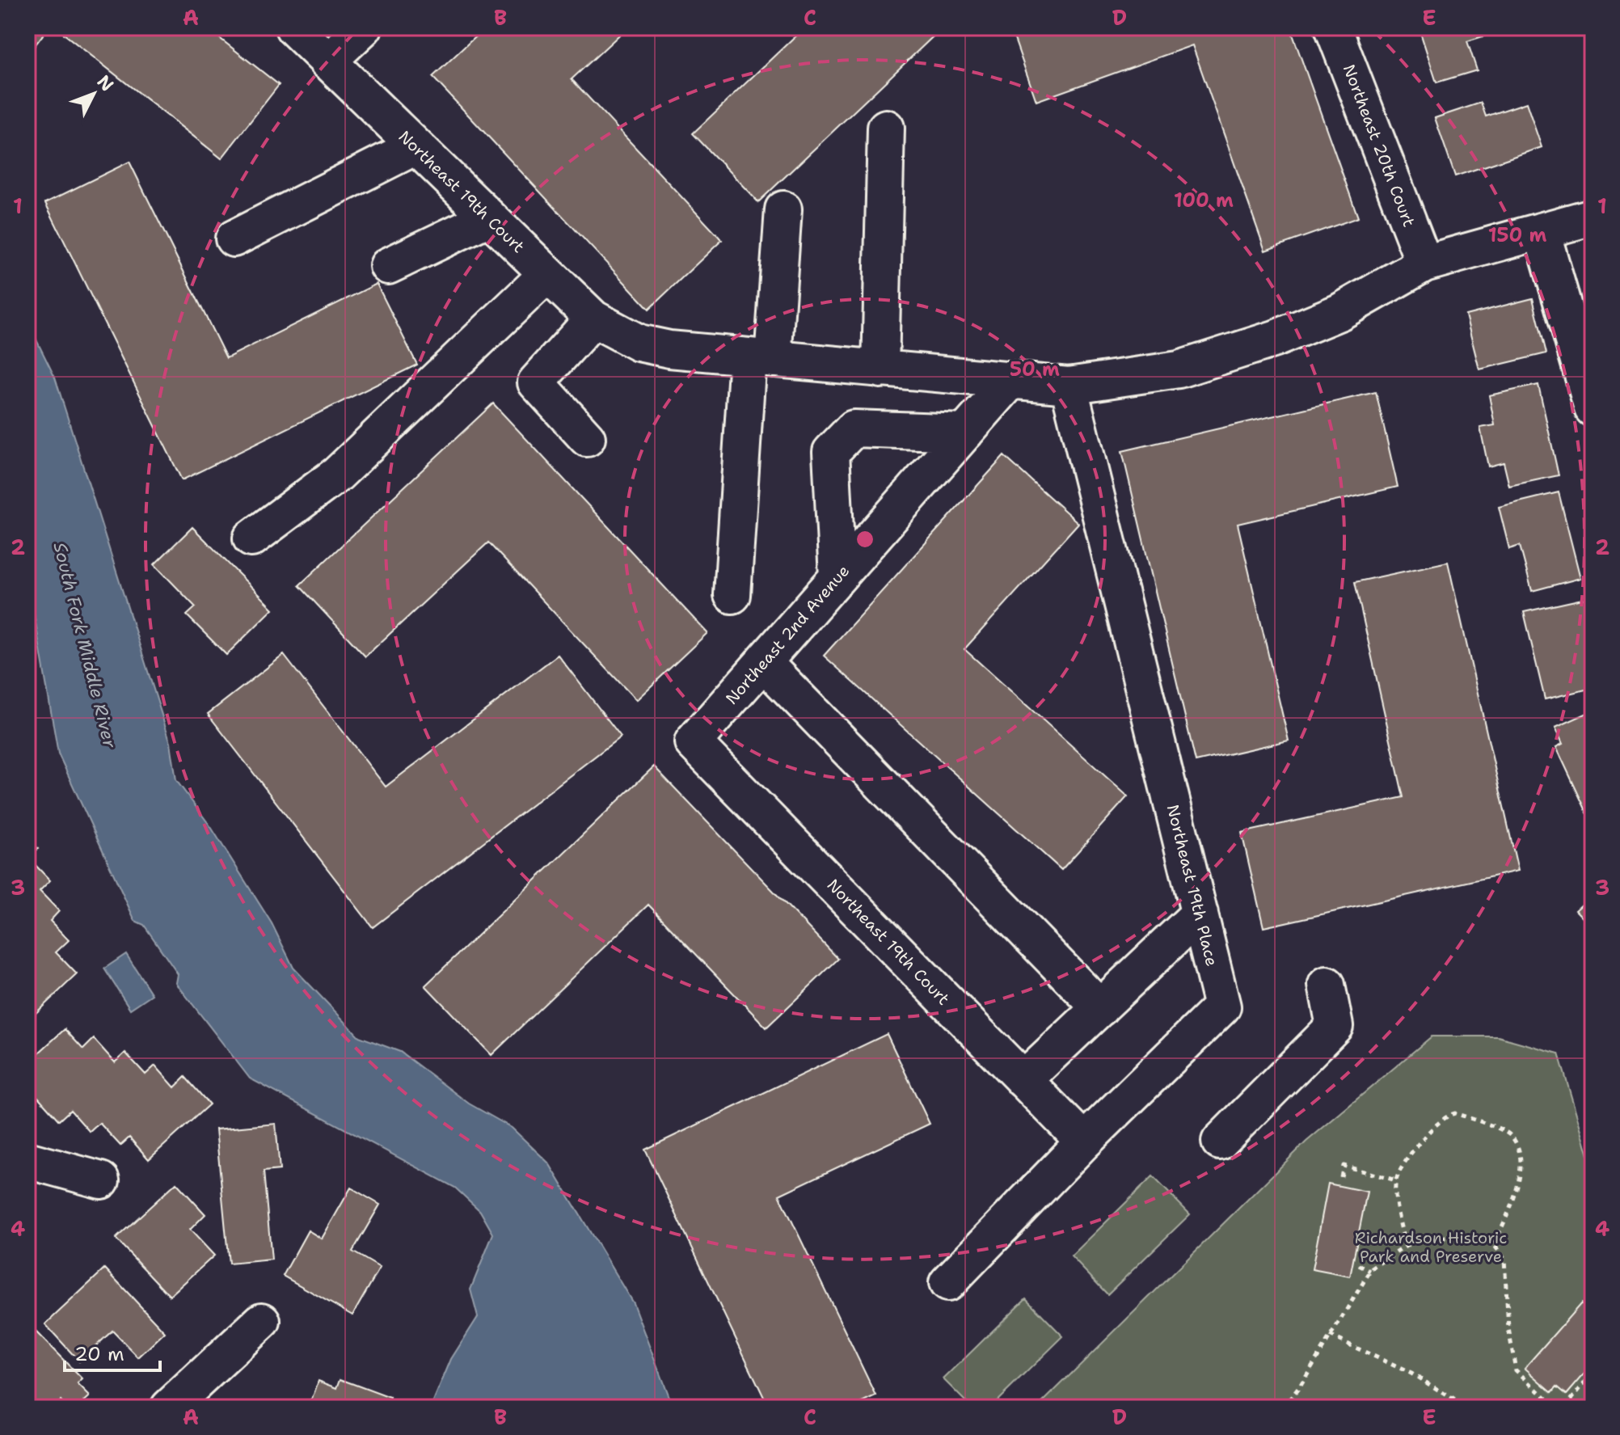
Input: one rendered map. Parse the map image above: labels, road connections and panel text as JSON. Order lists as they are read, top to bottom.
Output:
{
  "streets": {
    "street": [
      "Northeast 20th Court",
      "Northeast 19th Court",
      "Northeast 2nd Avenue",
      "Northeast 19th Place"
    ]
  },
  "crossings": [
    ["Northeast 19th Court", "Northeast 2nd Avenue"],
    ["Northeast 19th Court", "Northeast 19th Place"]
  ],
  "water": ["South Fork Middle River"],
  "parks": ["Richardson Historic Park and Preserve"],
  "scale_bar": "20 m",
  "north": "top right",
  "grid": {
    "columns": [
      "A",
      "B",
      "C",
      "D",
      "E"
    ],
    "rows": [
      "1",
      "2",
      "3",
      "4"
    ]
  },
  "rings": ["100 m", "150 m", "50 m"]
}
